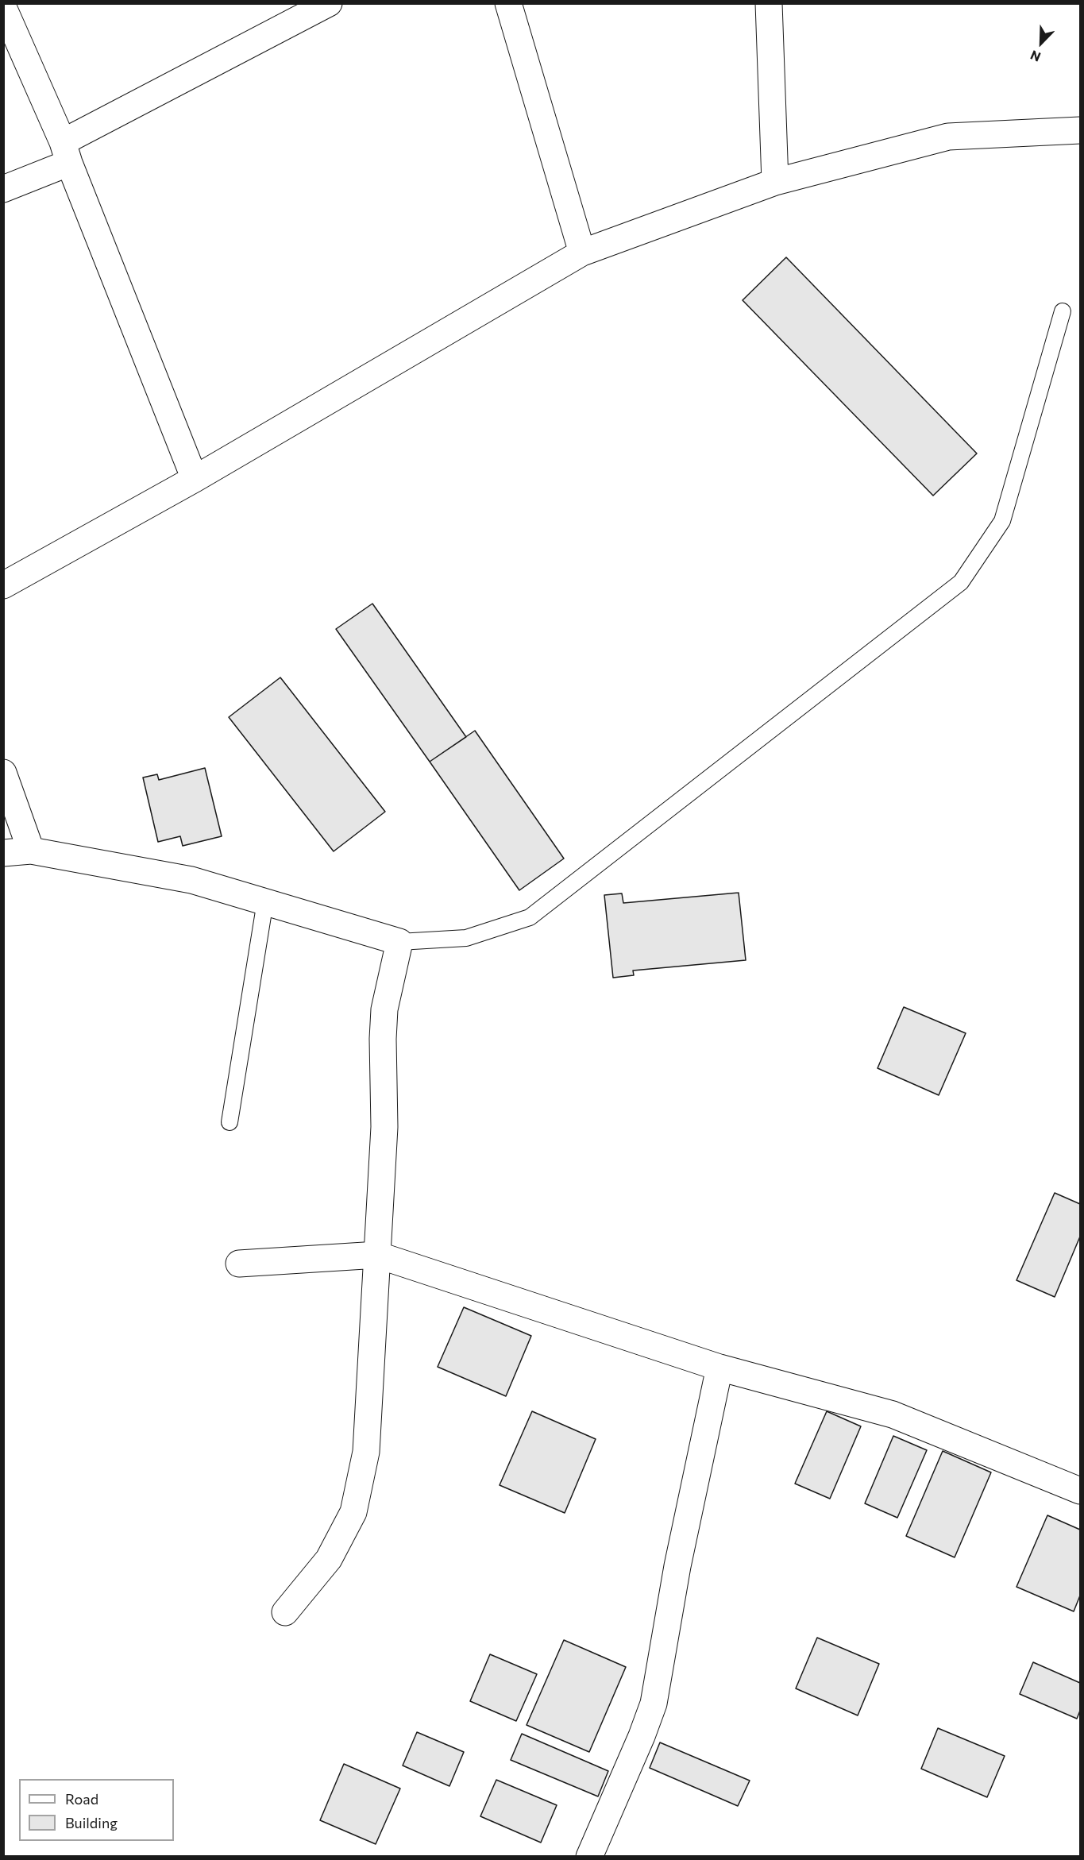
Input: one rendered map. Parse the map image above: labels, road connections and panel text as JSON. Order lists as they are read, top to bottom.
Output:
{
  "legend": ["Road", "Building"],
  "north": "bottom left"
}
